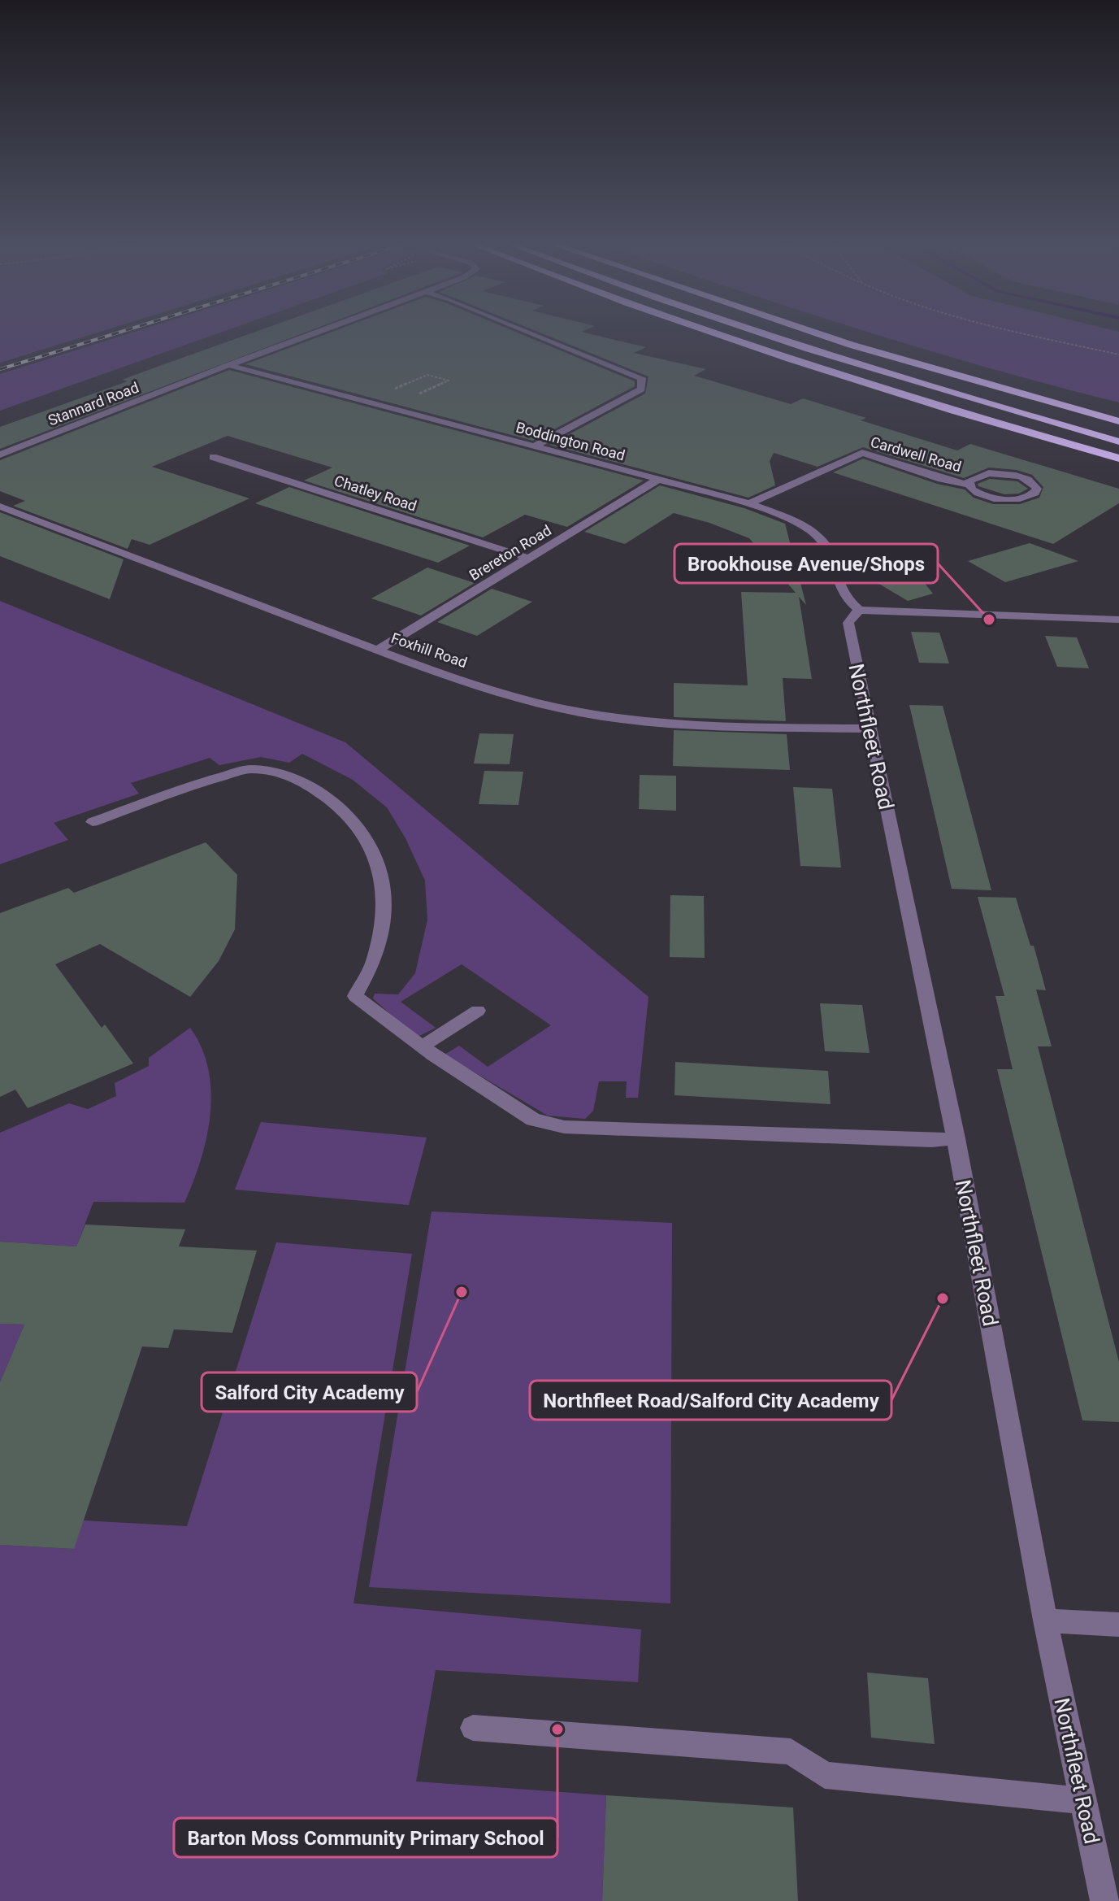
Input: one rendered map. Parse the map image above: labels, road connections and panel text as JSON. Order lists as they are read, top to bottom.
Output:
{
  "streets": {
    "street": [
      "Stannard Road",
      "Boddington Road",
      "Cardwell Road",
      "Chatley Road",
      "Brereton Road",
      "Foxhill Road",
      "Northfleet Road"
    ]
  },
  "crossings": [
    ["Stannard Road", "Boddington Road"],
    ["Boddington Road", "Cardwell Road"],
    ["Boddington Road", "Brereton Road"],
    ["Boddington Road", "Northfleet Road"],
    ["Chatley Road", "Brereton Road"],
    ["Brereton Road", "Foxhill Road"],
    ["Foxhill Road", "Northfleet Road"]
  ],
  "places": [
    "Brookhouse Avenue/Shops",
    "Salford City Academy",
    "Northfleet Road/Salford City Academy",
    "Barton Moss Community Primary School"
  ]
}
